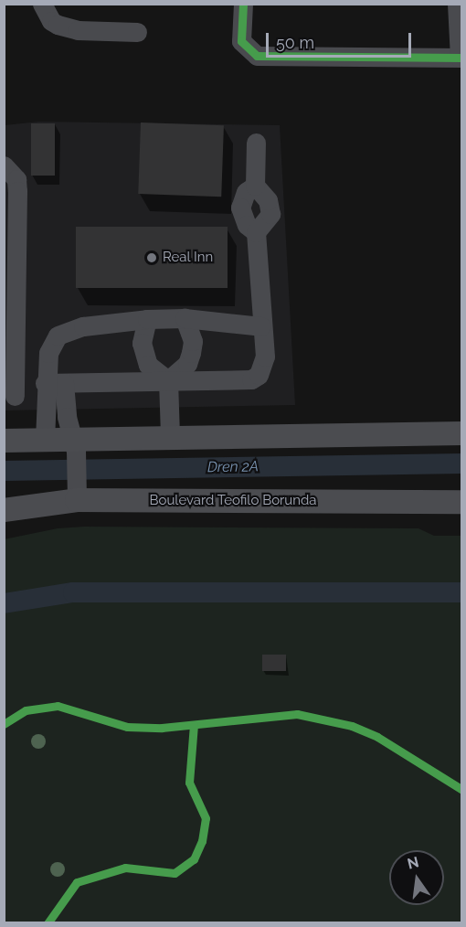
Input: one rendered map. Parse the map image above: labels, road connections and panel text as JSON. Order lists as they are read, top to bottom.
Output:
{
  "streets": {
    "main road": ["Boulevard Teofilo Borunda"]
  },
  "water": ["Dren 2A"],
  "places": ["Real Inn"],
  "scale_bar": "50 m",
  "north": "top"
}
